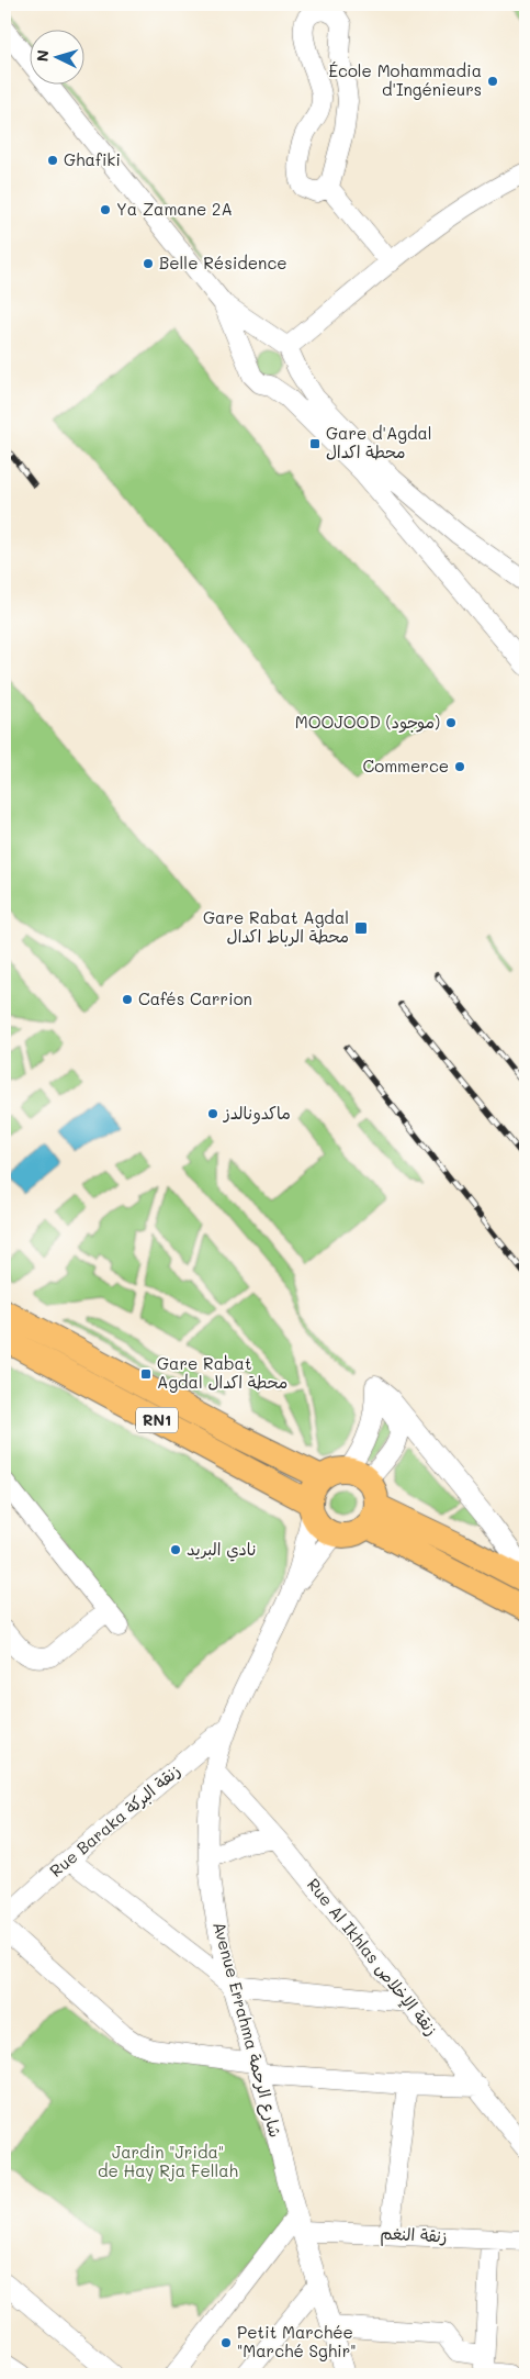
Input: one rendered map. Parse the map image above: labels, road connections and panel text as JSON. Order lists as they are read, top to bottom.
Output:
{
  "streets": {
    "main road": ["RN1"],
    "street": [
      "Rue Baraka زنقة البركة",
      "Rue Al Ikhlas زنقة الإخلاص",
      "Avenue Errahma شارع الرحمة",
      "زنقة النغم"
    ]
  },
  "crossings": [
    ["RN1", "Avenue Errahma شارع الرحمة"],
    ["Rue Baraka زنقة البركة", "Avenue Errahma شارع الرحمة"],
    ["Rue Al Ikhlas زنقة الإخلاص", "Avenue Errahma شارع الرحمة"],
    ["Avenue Errahma شارع الرحمة", "زنقة النغم"]
  ],
  "parks": ["Jardin \"Jrida\" de Hay Rja Fellah"],
  "places": {
    "other": [
      "École Mohammadia d'Ingénieurs",
      "Ghafiki",
      "Ya Zamane 2A",
      "Belle Résidence",
      "MOOJOOD (موجود)",
      "Commerce",
      "Cafés Carrion",
      "ماكدونالدز",
      "نادي البريد",
      "Petit Marchée \"Marché Sghir\""
    ],
    "transit": ["Gare d'Agdal محطة اكدال", "Gare Rabat Agdal محطة الرباط اكدال", "Gare Rabat Agdal محطة اكدال"]
  },
  "north": "left"
}
